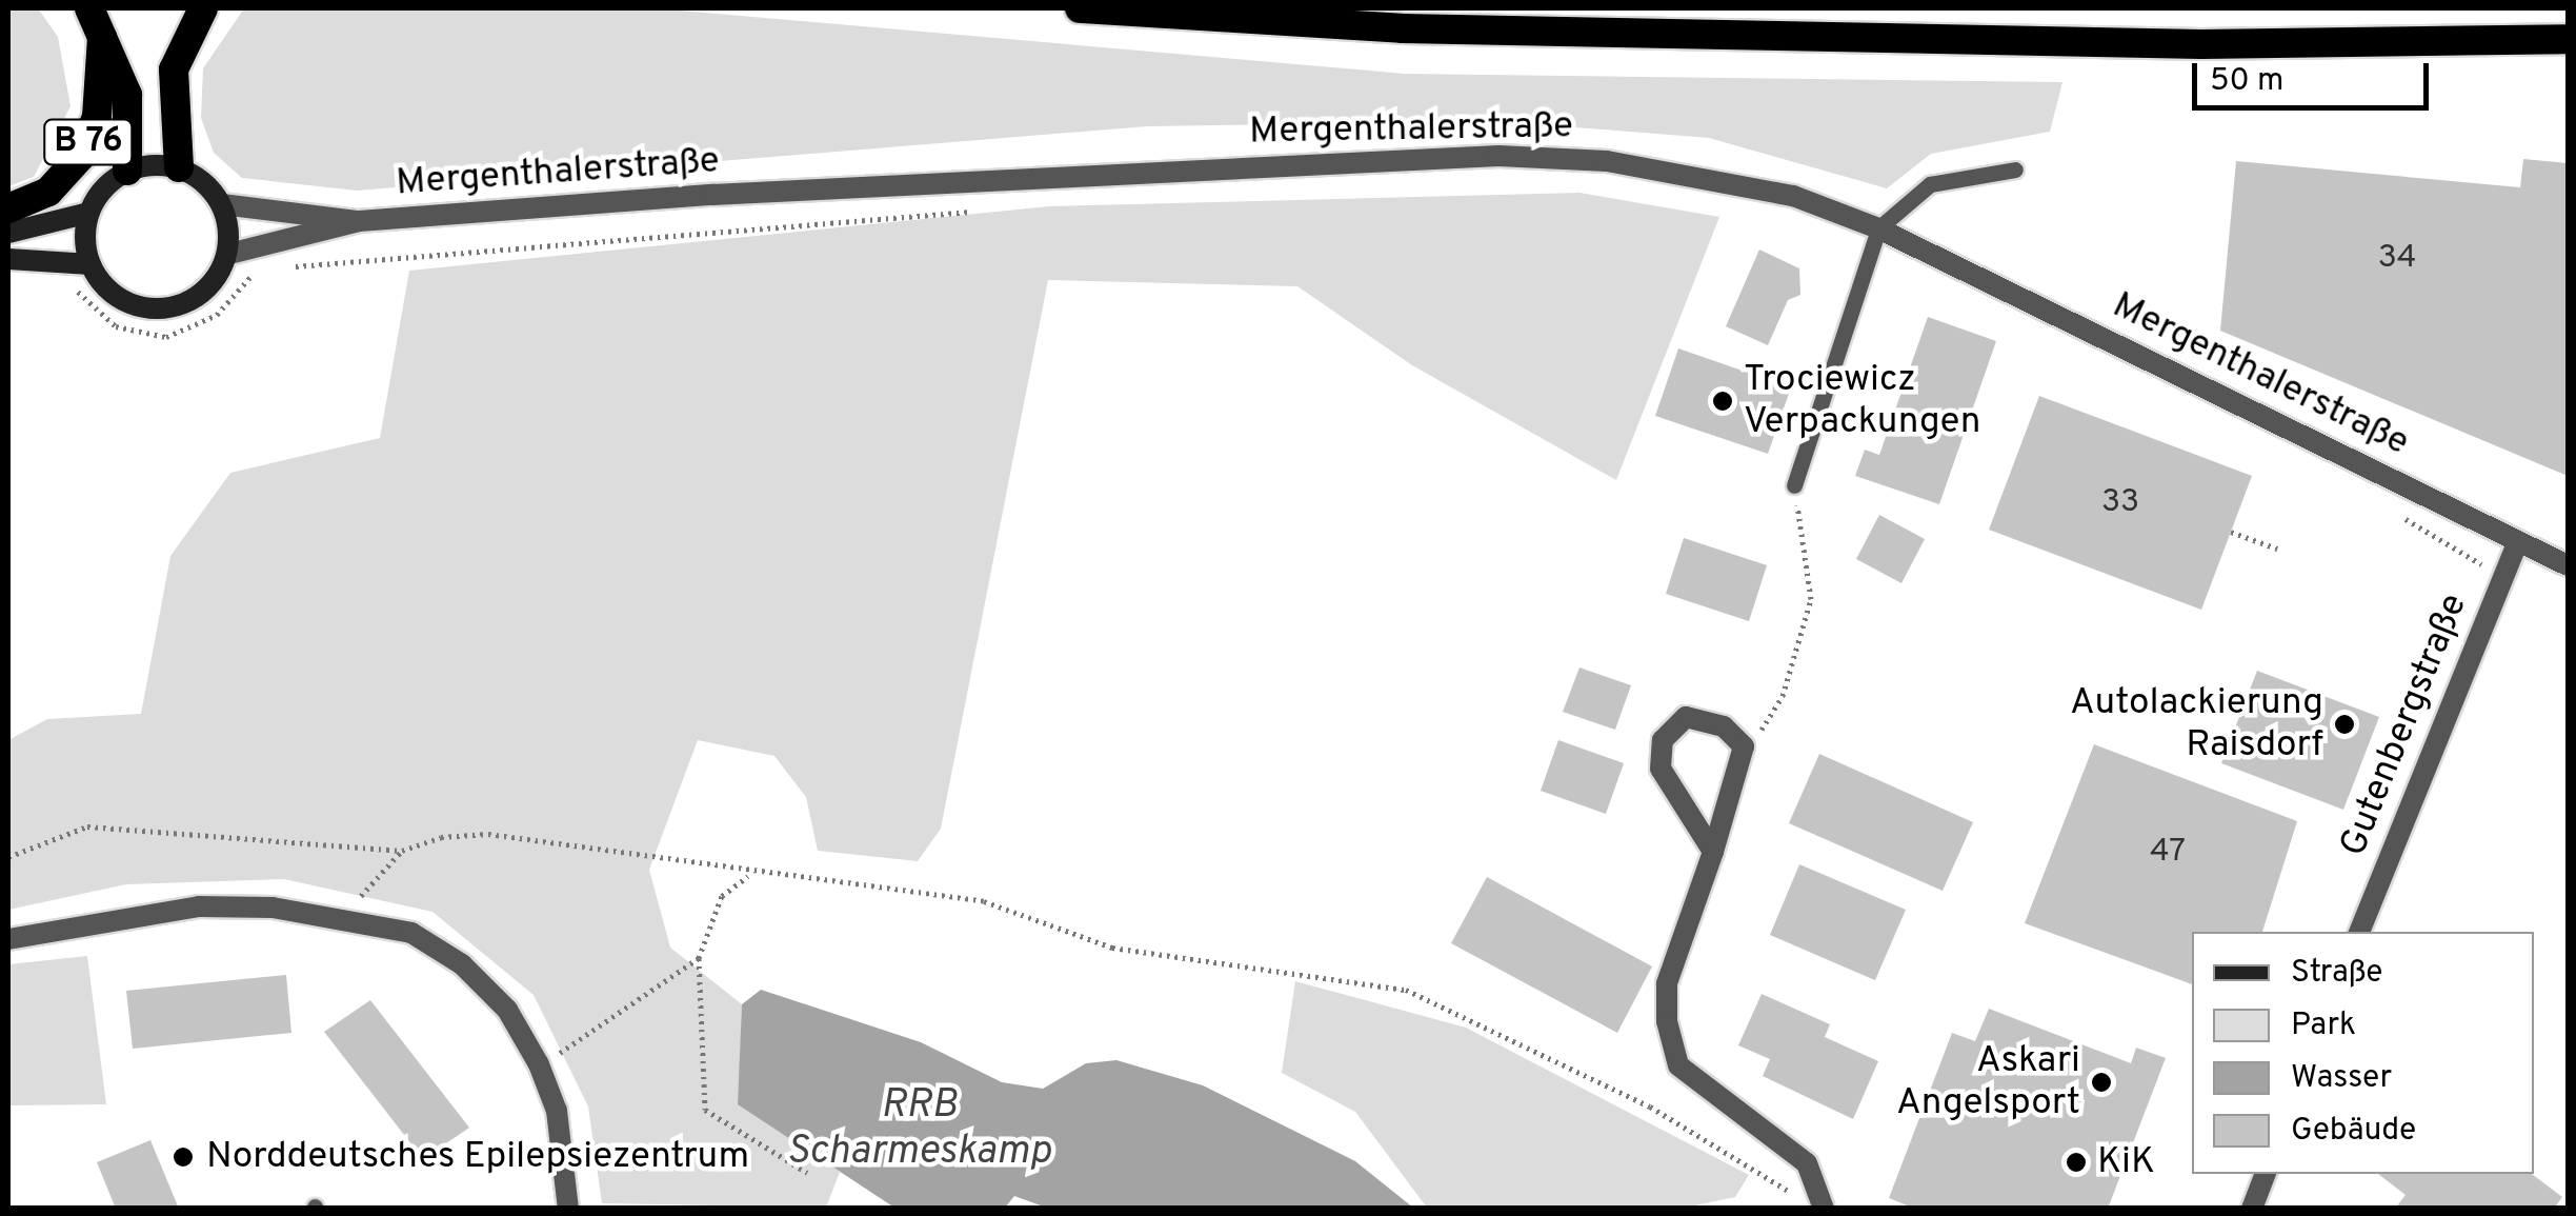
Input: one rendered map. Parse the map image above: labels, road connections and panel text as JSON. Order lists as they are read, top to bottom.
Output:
{
  "streets": {
    "highway": ["B 76"],
    "street": ["Mergenthalerstraße", "Gutenbergstraße"]
  },
  "crossings": [
    ["Mergenthalerstraße", "B 76"],
    ["Mergenthalerstraße", "Gutenbergstraße"]
  ],
  "water": ["RRB Scharmeskamp"],
  "places": [
    "Trociewicz Verpackungen",
    "Autolackierung Raisdorf",
    "Askari Angelsport",
    "Norddeutsches Epilepsiezentrum",
    "KiK"
  ],
  "house_numbers": ["34", "33", "47"],
  "legend": [
    "Straße",
    "Park",
    "Wasser",
    "Gebäude"
  ],
  "scale_bar": "50 m"
}
